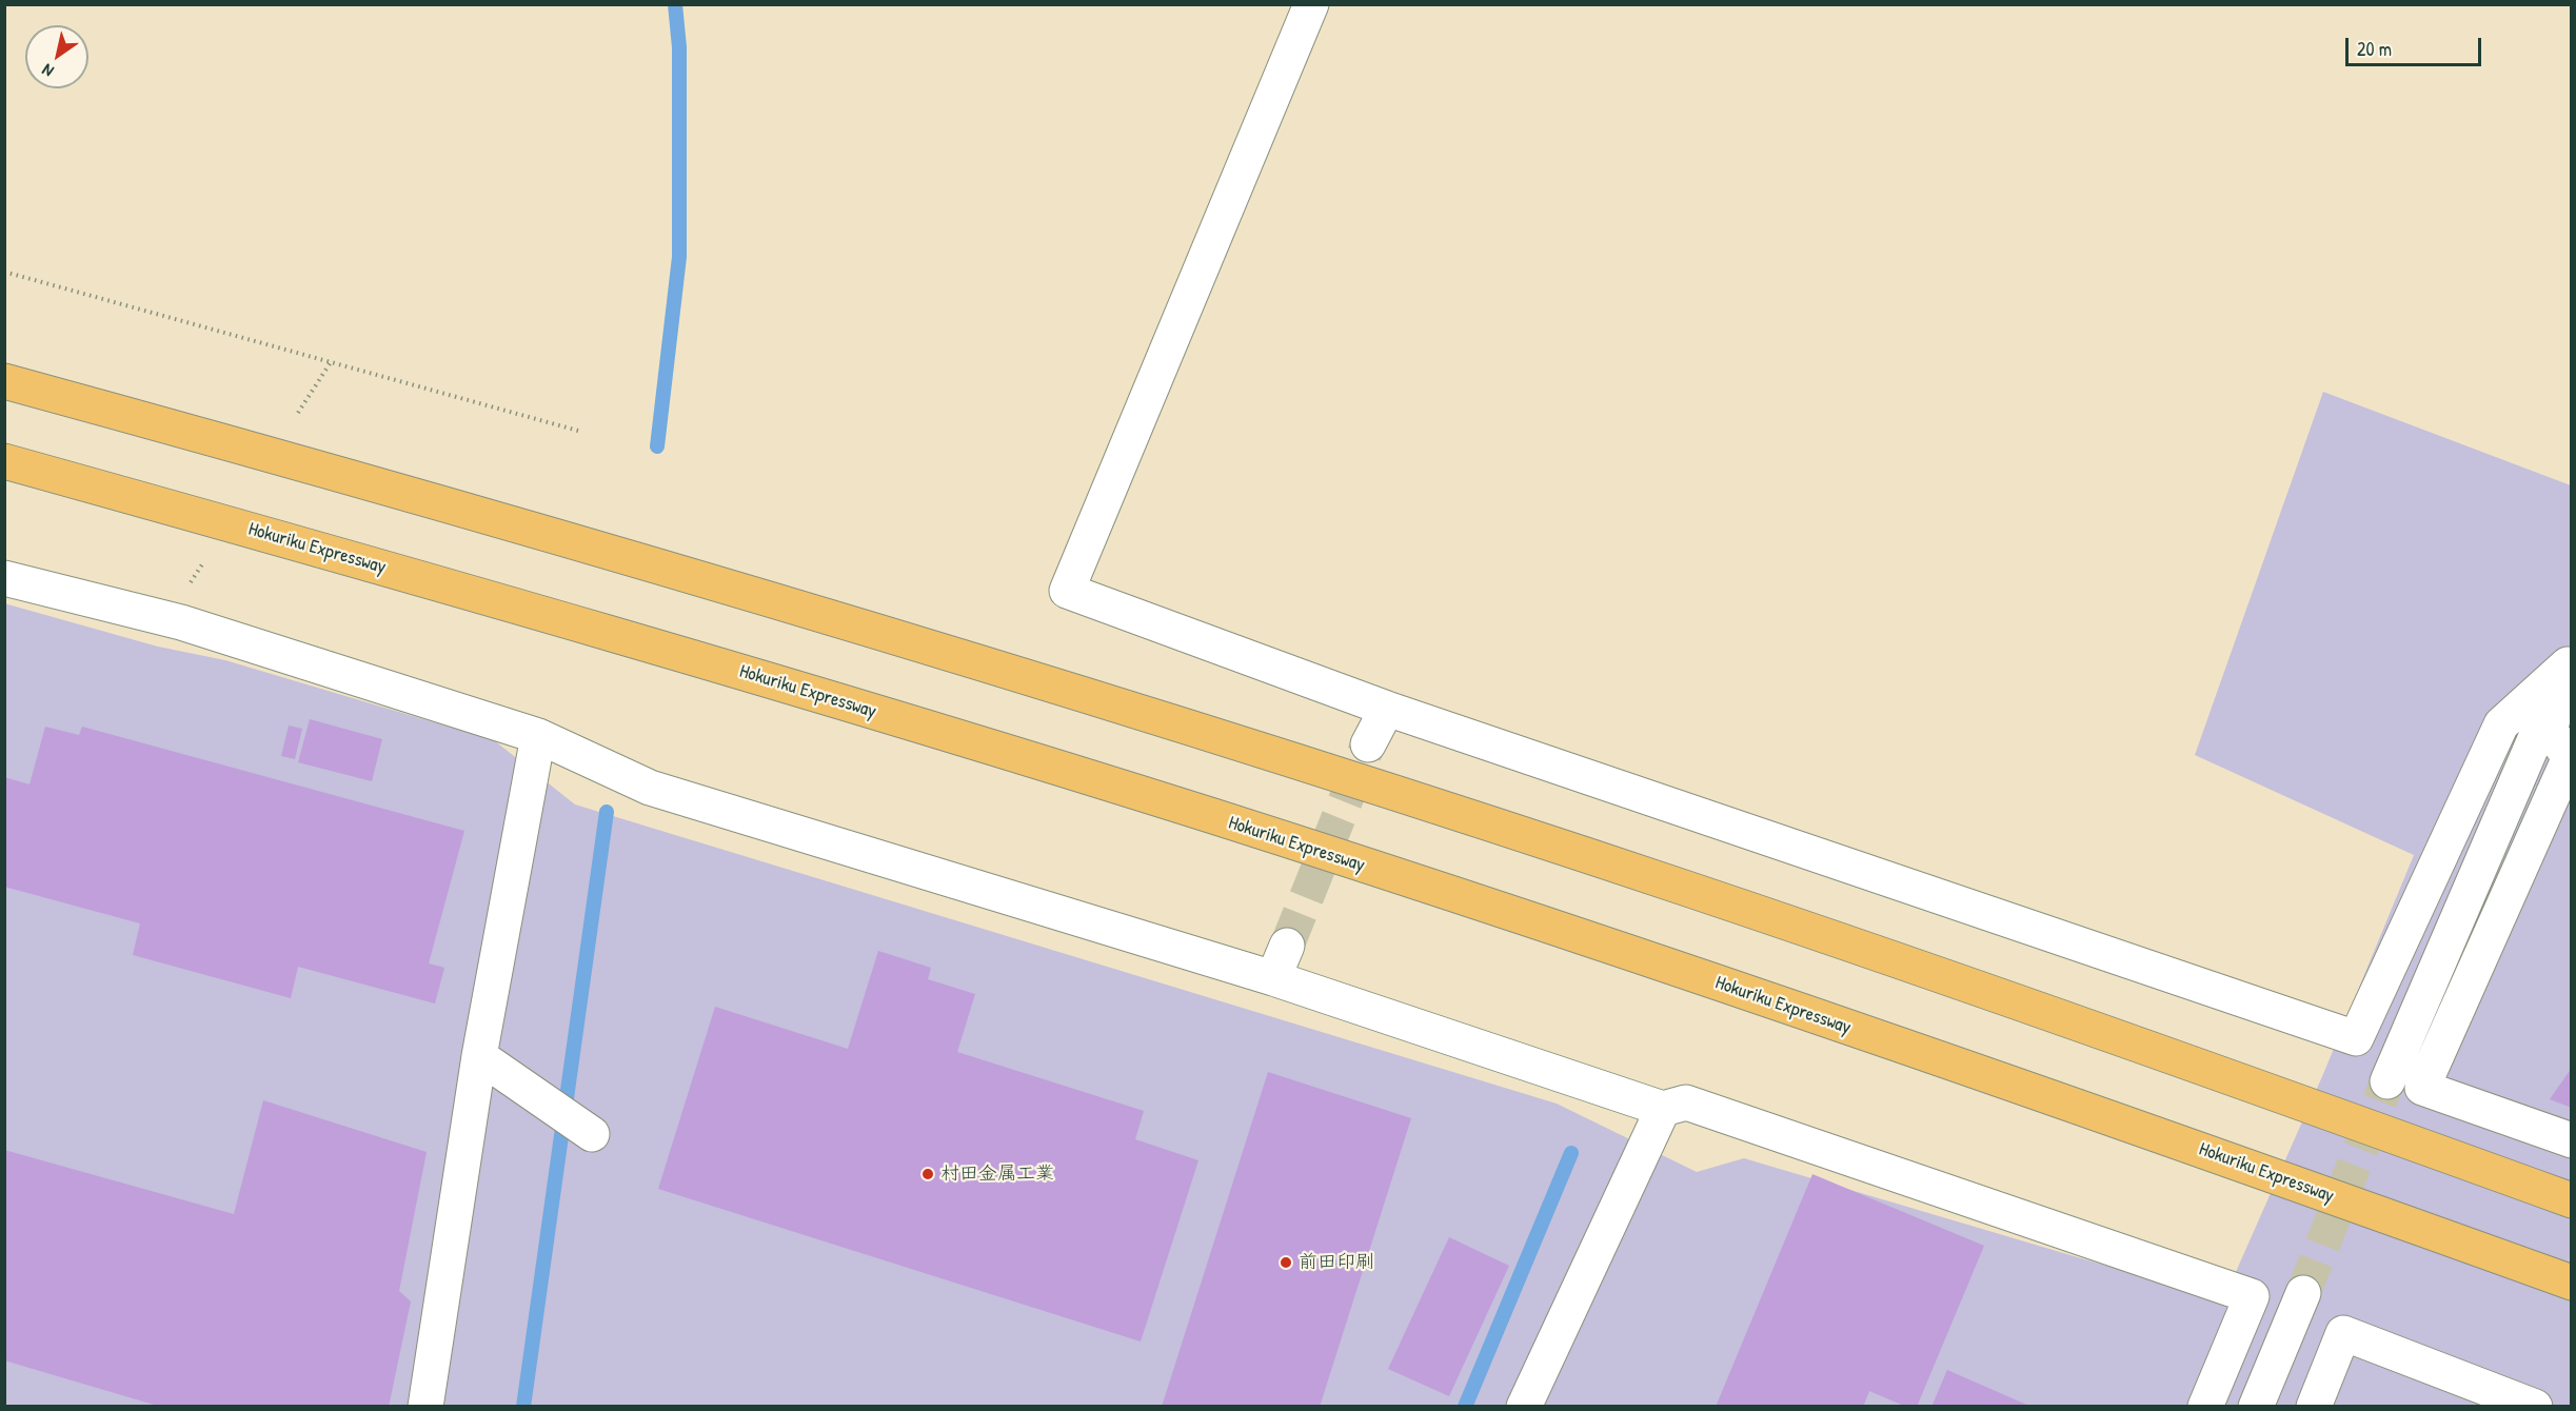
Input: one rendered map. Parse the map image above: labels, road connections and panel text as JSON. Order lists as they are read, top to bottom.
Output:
{
  "streets": {
    "highway": ["Hokuriku Expressway"]
  },
  "places": ["村田金属工業", "前田印刷"],
  "scale_bar": "20 m",
  "north": "bottom left"
}
